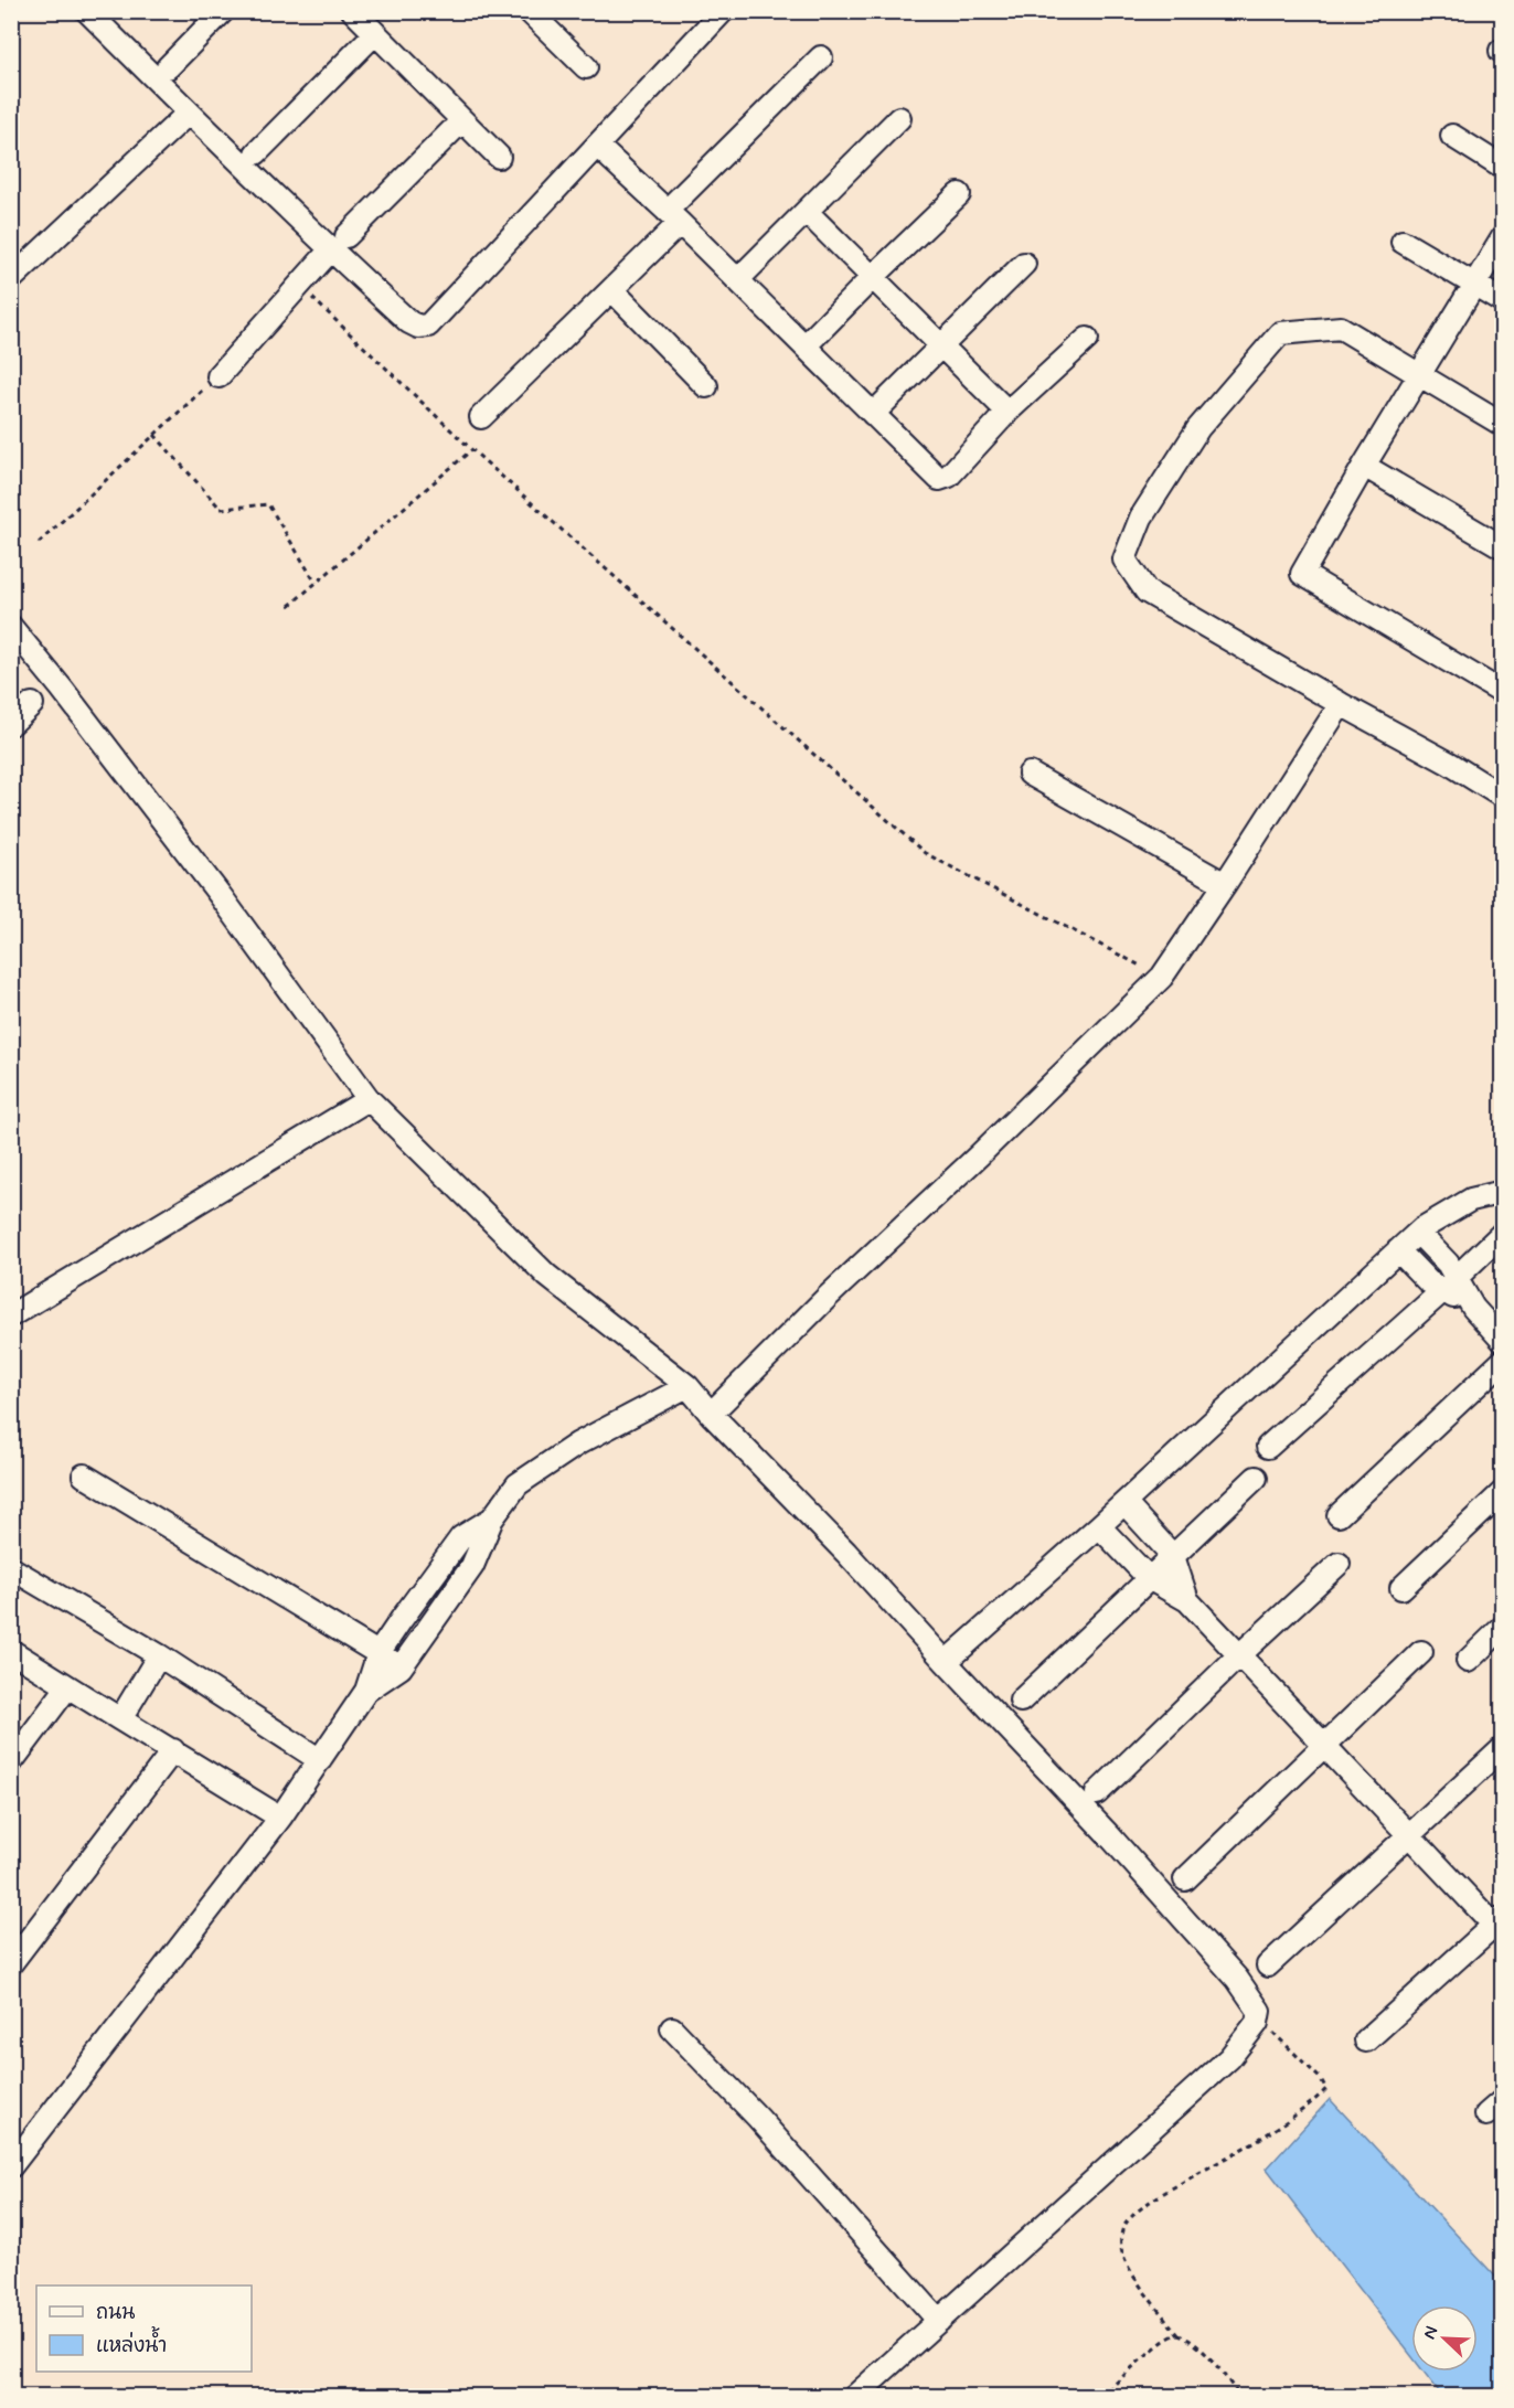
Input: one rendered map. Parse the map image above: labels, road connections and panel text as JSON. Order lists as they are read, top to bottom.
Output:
{
  "legend": ["ถนน", "แหล่งน้ำ"],
  "north": "top left"
}
